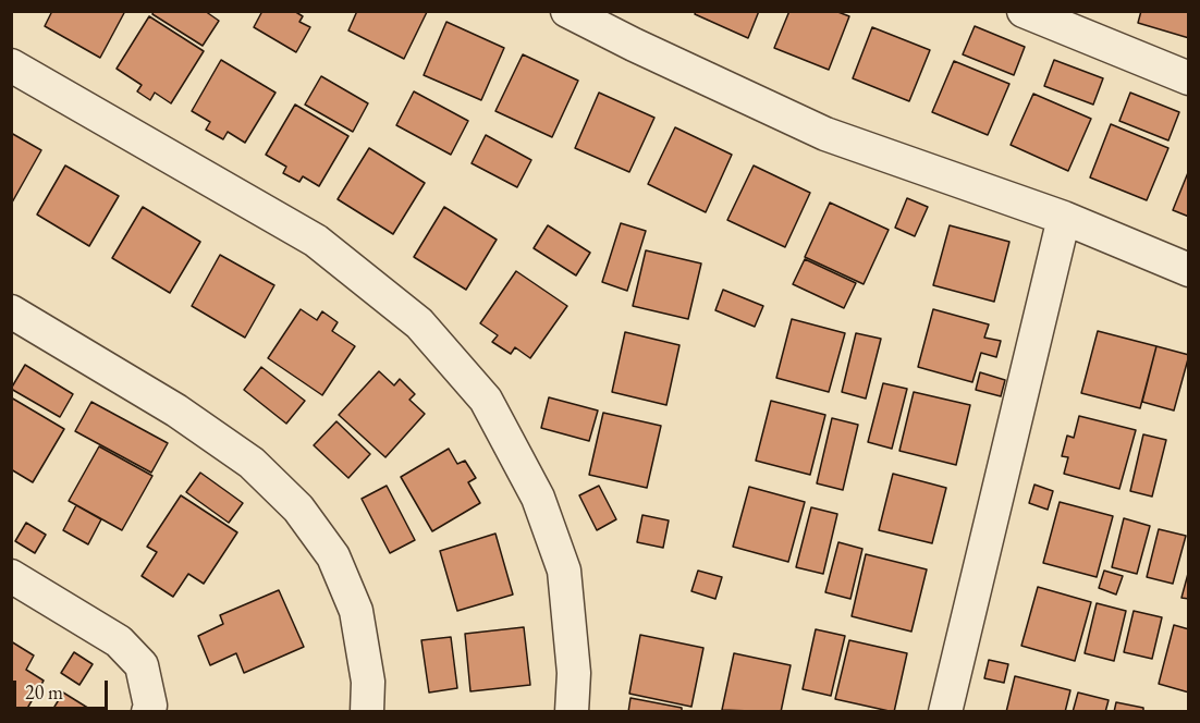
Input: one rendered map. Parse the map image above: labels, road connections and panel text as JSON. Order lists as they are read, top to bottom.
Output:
{
  "scale_bar": "20 m"
}
